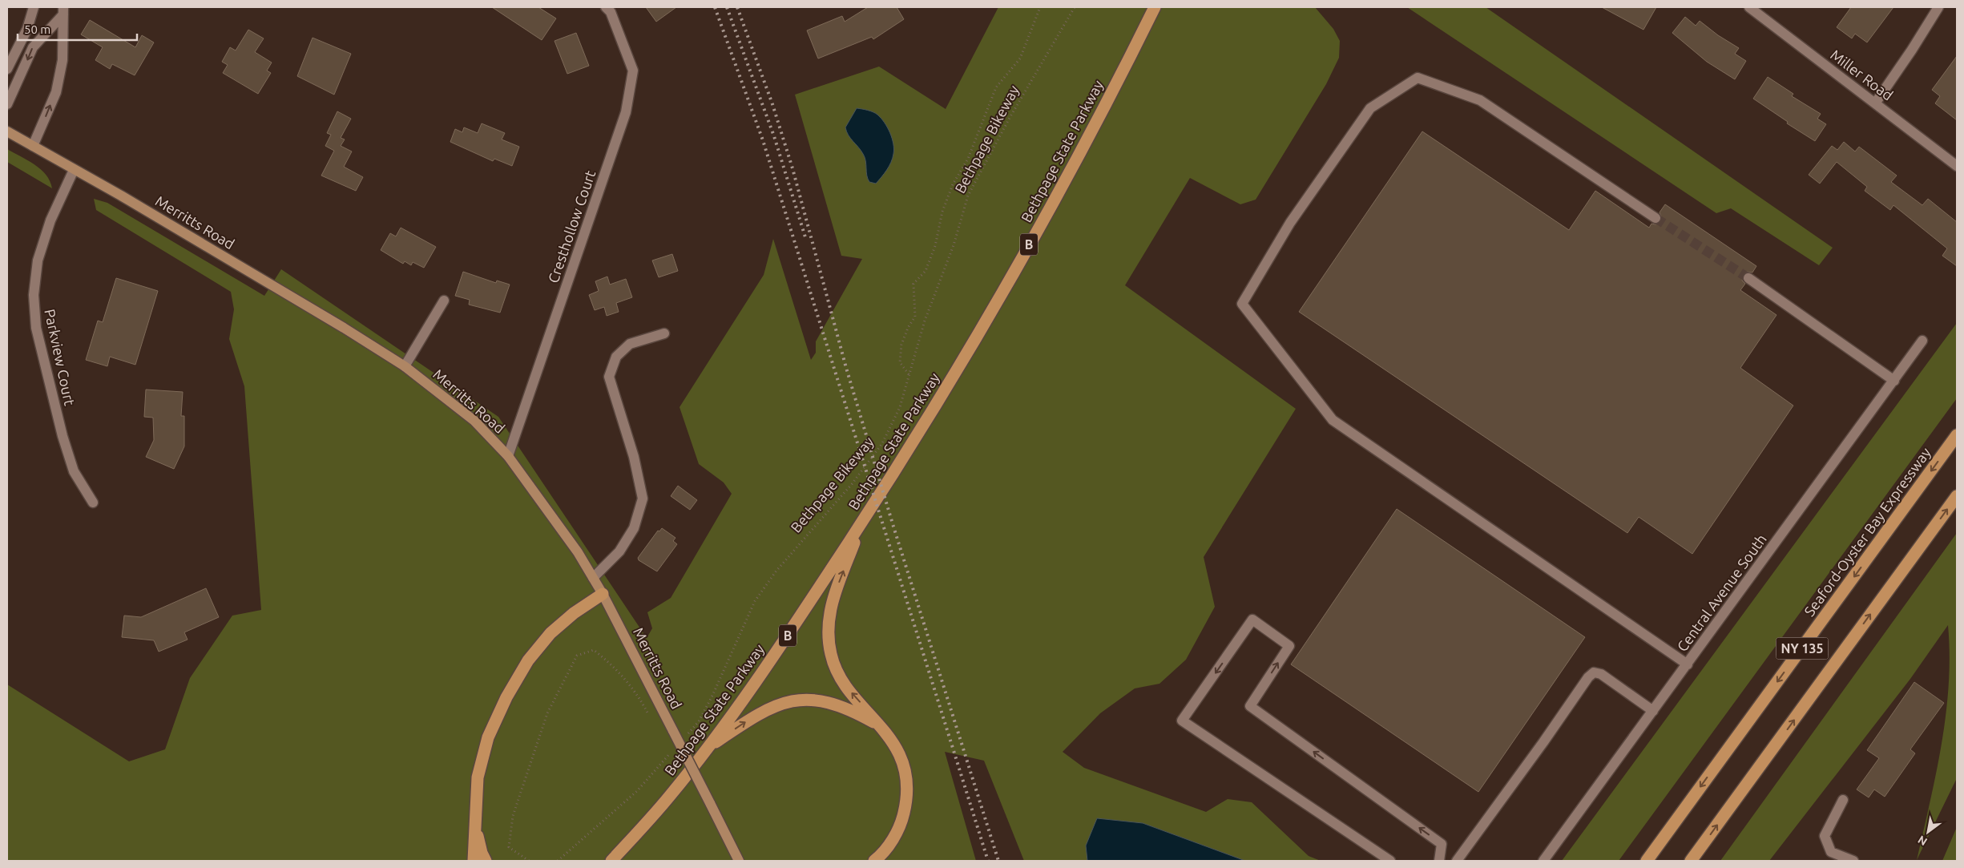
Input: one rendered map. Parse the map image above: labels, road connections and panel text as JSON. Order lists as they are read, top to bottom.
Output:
{
  "streets": {
    "highway": [
      "Bethpage State Parkway",
      "B",
      "Seaford-Oyster Bay Expressway",
      "NY 135"
    ],
    "main road": ["Merritts Road"],
    "street": [
      "Miller Road",
      "Cresthollow Court",
      "Parkview Court",
      "Central Avenue South"
    ],
    "path": ["Bethpage Bikeway"]
  },
  "crossings": [
    ["Merritts Road", "Cresthollow Court"],
    ["Merritts Road", "Parkview Court"]
  ],
  "scale_bar": "50 m",
  "north": "bottom left"
}
